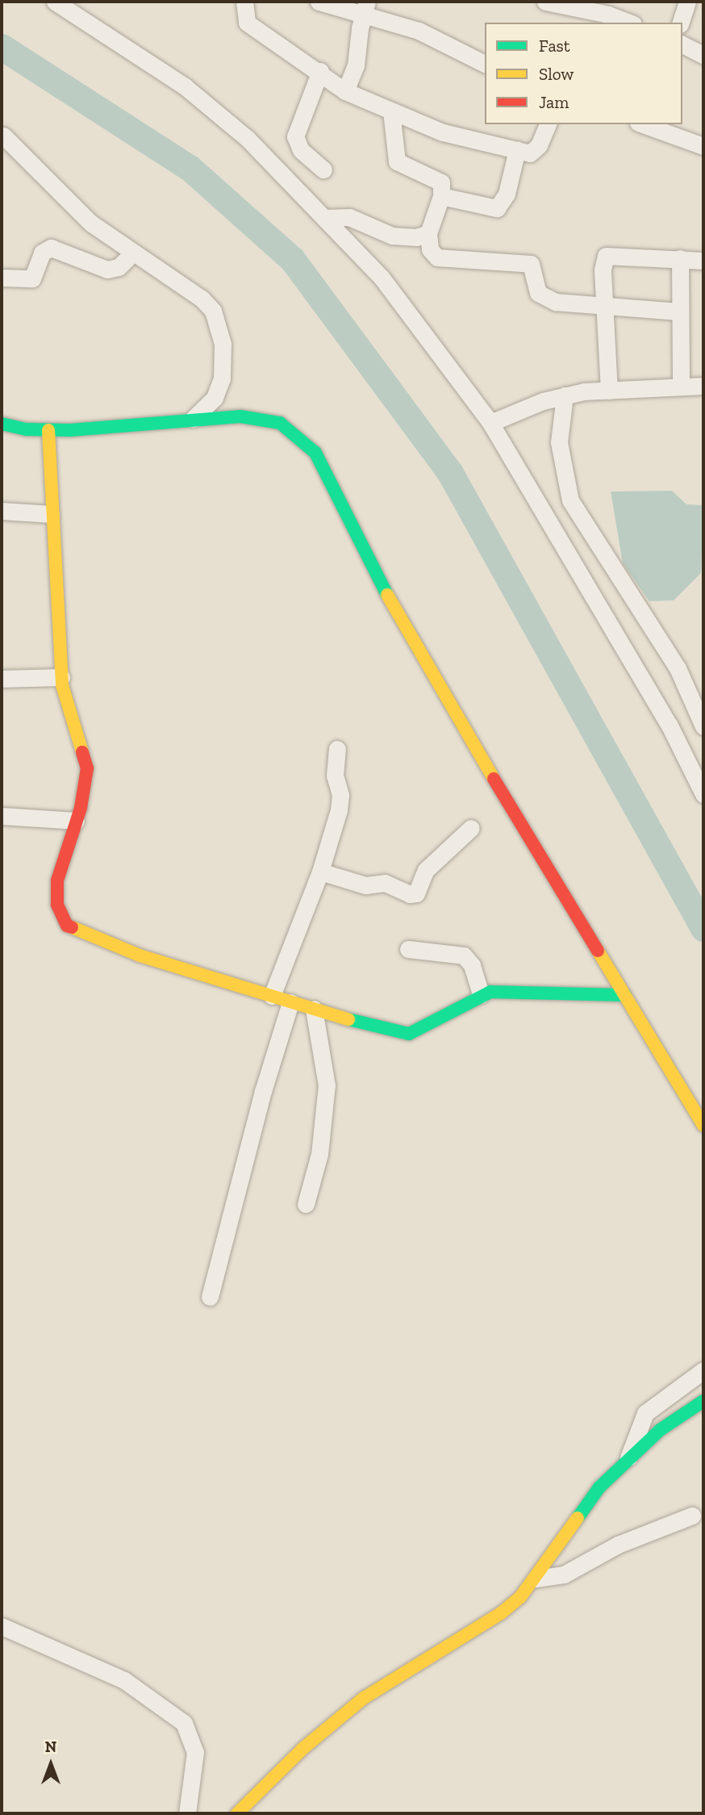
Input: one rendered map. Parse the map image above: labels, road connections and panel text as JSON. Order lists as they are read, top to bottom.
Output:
{
  "legend": ["Fast", "Slow", "Jam"],
  "north": "top"
}
